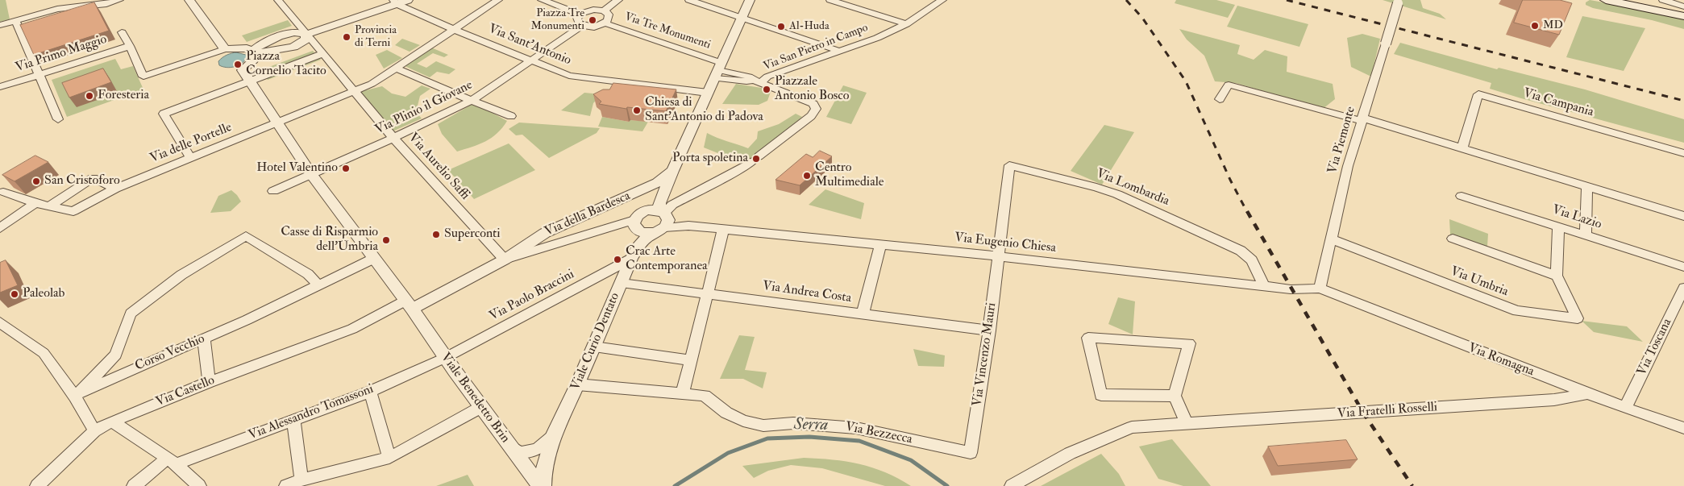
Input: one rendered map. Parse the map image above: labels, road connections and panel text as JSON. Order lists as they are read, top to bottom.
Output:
{
  "streets": {
    "street": [
      "Via Tre Monumenti",
      "Via Sant'Antonio",
      "Via San Pietro in Campo",
      "Via Primo Maggio",
      "Via Campania",
      "Via Plinio il Giovane",
      "Via Piemonte",
      "Via delle Portelle",
      "Via Aurelio Saffi",
      "Via Lombardia",
      "Via della Bardesca",
      "Via Lazio",
      "Via Eugenio Chiesa",
      "Via Umbria",
      "Via Andrea Costa",
      "Via Paolo Braccini",
      "Viale Curio Dentato",
      "Via Toscana",
      "Corso Vecchio",
      "Via Vincenzo Mauri",
      "Via Romagna",
      "Via Castello",
      "Viale Benedetto Brin",
      "Via Fratelli Rosselli",
      "Via Alessandro Tomassoni",
      "Via Bezzecca"
    ]
  },
  "crossings": [
    ["Via Sant'Antonio", "Via Plinio il Giovane"],
    ["Via Sant'Antonio", "Via delle Portelle"],
    ["Via Plinio il Giovane", "Via Aurelio Saffi"],
    ["Via Plinio il Giovane", "Viale Benedetto Brin"],
    ["Via Piemonte", "Via Eugenio Chiesa"],
    ["Via Piemonte", "Via Umbria"],
    ["Via Piemonte", "Via Romagna"],
    ["Via delle Portelle", "Via Aurelio Saffi"],
    ["Via delle Portelle", "Viale Benedetto Brin"],
    ["Via Aurelio Saffi", "Via della Bardesca"],
    ["Via Lombardia", "Via Eugenio Chiesa"],
    ["Via Lombardia", "Via Vincenzo Mauri"],
    ["Via della Bardesca", "Via Castello"],
    ["Via della Bardesca", "Viale Benedetto Brin"],
    ["Via Lazio", "Via Umbria"],
    ["Via Eugenio Chiesa", "Viale Curio Dentato"],
    ["Via Eugenio Chiesa", "Via Vincenzo Mauri"],
    ["Via Eugenio Chiesa", "Via Romagna"],
    ["Via Andrea Costa", "Viale Curio Dentato"],
    ["Via Andrea Costa", "Via Vincenzo Mauri"],
    ["Via Paolo Braccini", "Viale Curio Dentato"],
    ["Via Paolo Braccini", "Viale Benedetto Brin"],
    ["Via Paolo Braccini", "Via Alessandro Tomassoni"],
    ["Viale Curio Dentato", "Viale Benedetto Brin"],
    ["Viale Curio Dentato", "Via Bezzecca"],
    ["Via Toscana", "Via Romagna"],
    ["Corso Vecchio", "Viale Benedetto Brin"],
    ["Via Vincenzo Mauri", "Via Bezzecca"],
    ["Via Romagna", "Via Fratelli Rosselli"],
    ["Via Castello", "Viale Benedetto Brin"],
    ["Viale Benedetto Brin", "Via Alessandro Tomassoni"]
  ],
  "water": ["Serra"],
  "places": [
    "Piazza Tre Monumenti",
    "MD",
    "Al-Huda",
    "Provincia di Terni",
    "Piazza Cornelio Tacito",
    "Piazzale Antonio Bosco",
    "Foresteria",
    "Chiesa di Sant'Antonio di Padova",
    "Porta spoletina",
    "Hotel Valentino",
    "Centro Multimediale",
    "San Cristoforo",
    "Superconti",
    "Casse di Risparmio dell'Umbria",
    "Crac Arte Contemporanea",
    "Paleolab"
  ]
}
